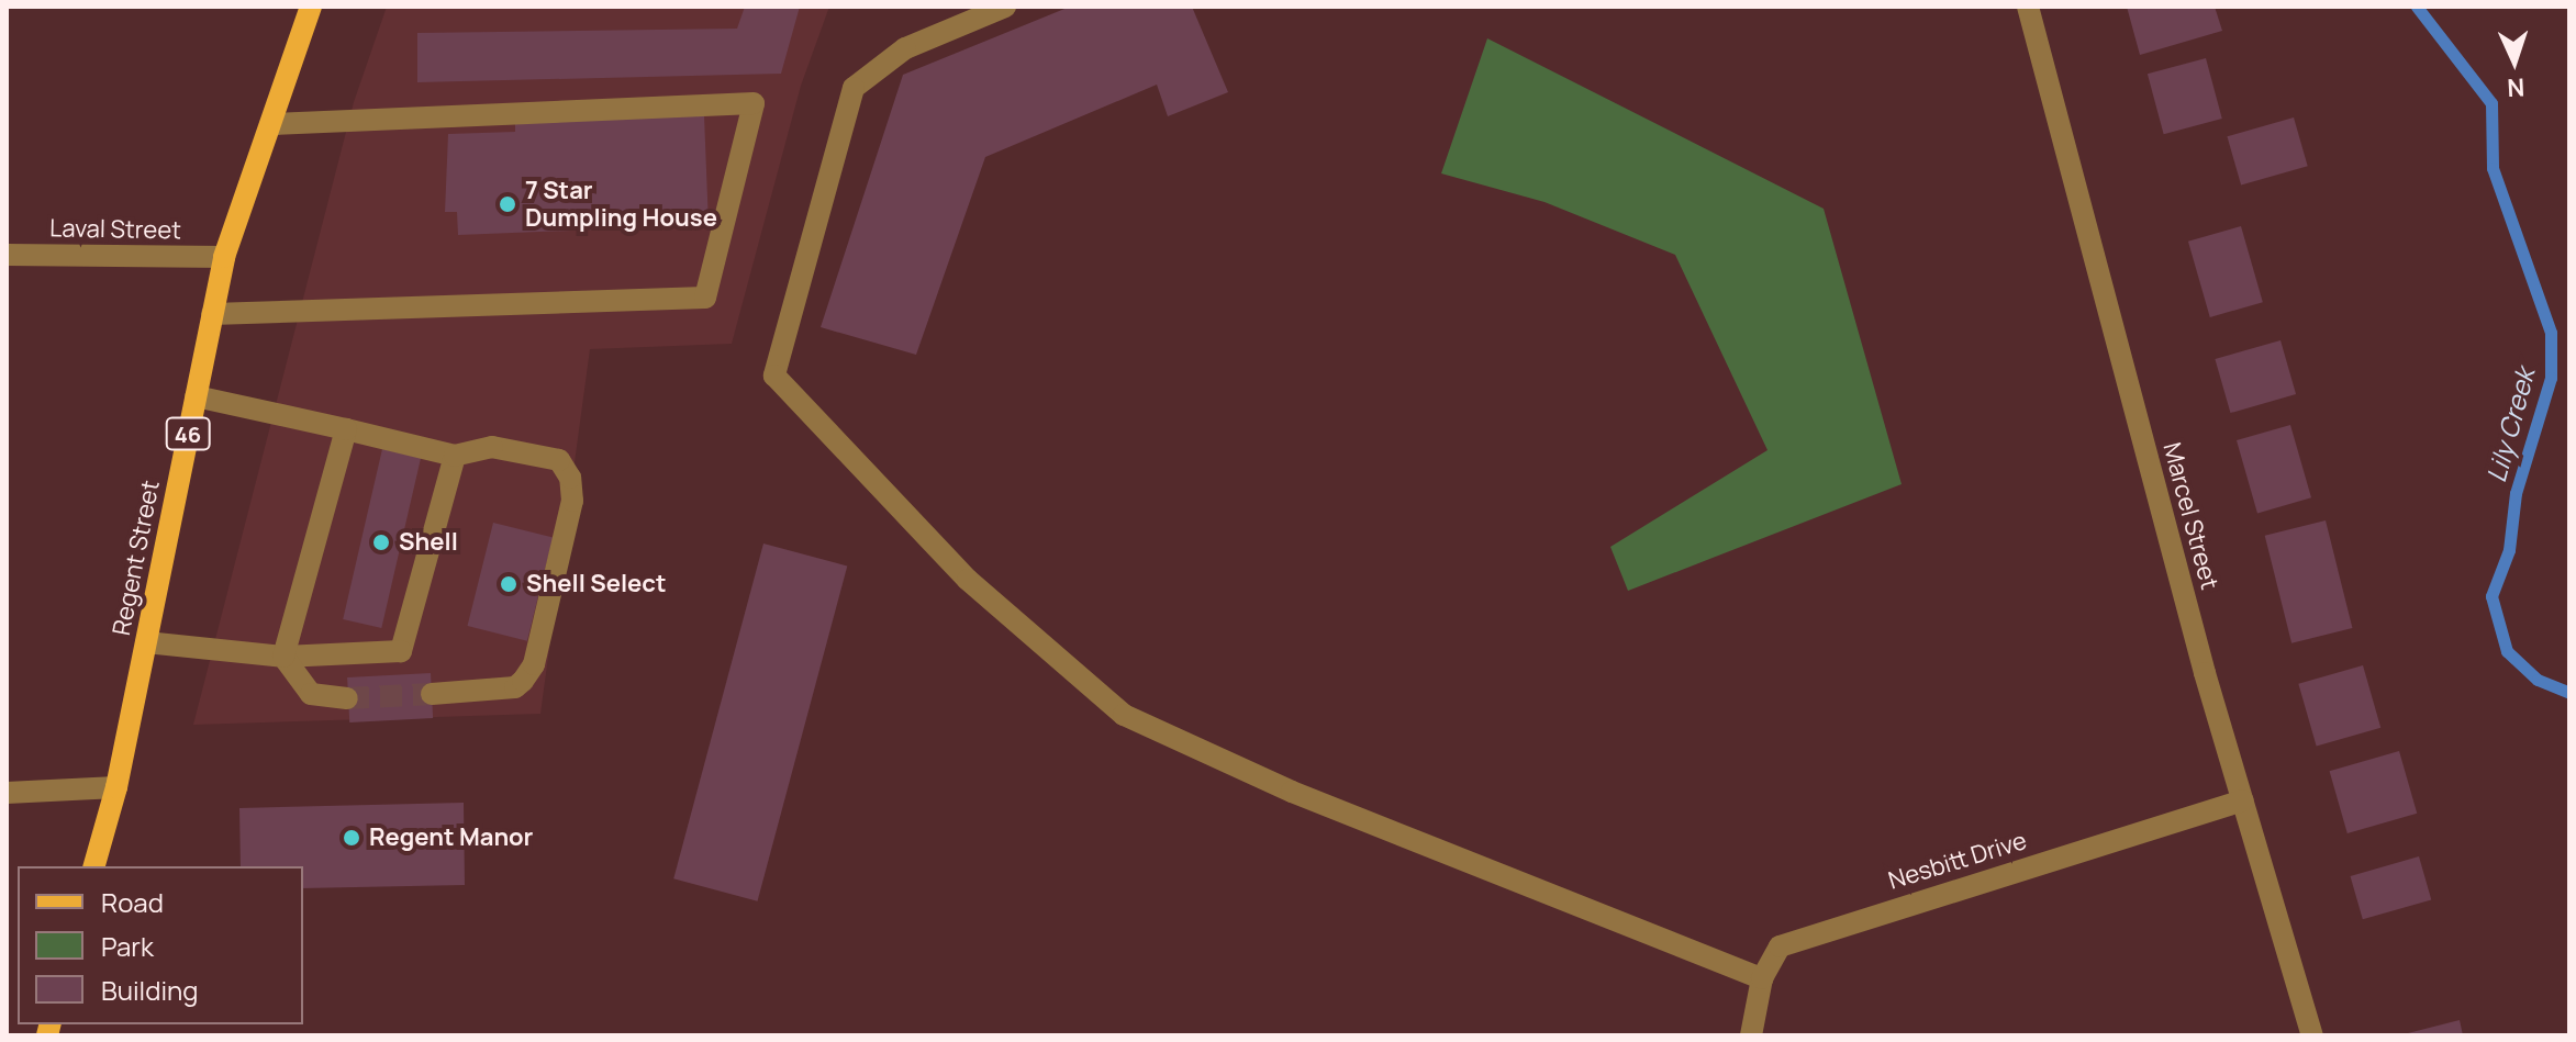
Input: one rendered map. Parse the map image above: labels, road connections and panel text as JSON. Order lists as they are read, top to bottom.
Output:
{
  "streets": {
    "main road": ["46", "Regent Street"],
    "street": ["Laval Street", "Marcel Street", "Nesbitt Drive"]
  },
  "crossings": [
    ["Laval Street", "Regent Street"],
    ["Marcel Street", "Nesbitt Drive"]
  ],
  "water": ["Lily Creek"],
  "places": [
    "7 Star Dumpling House",
    "Shell",
    "Shell Select",
    "Regent Manor"
  ],
  "legend": ["Road", "Park", "Building"],
  "north": "bottom"
}
